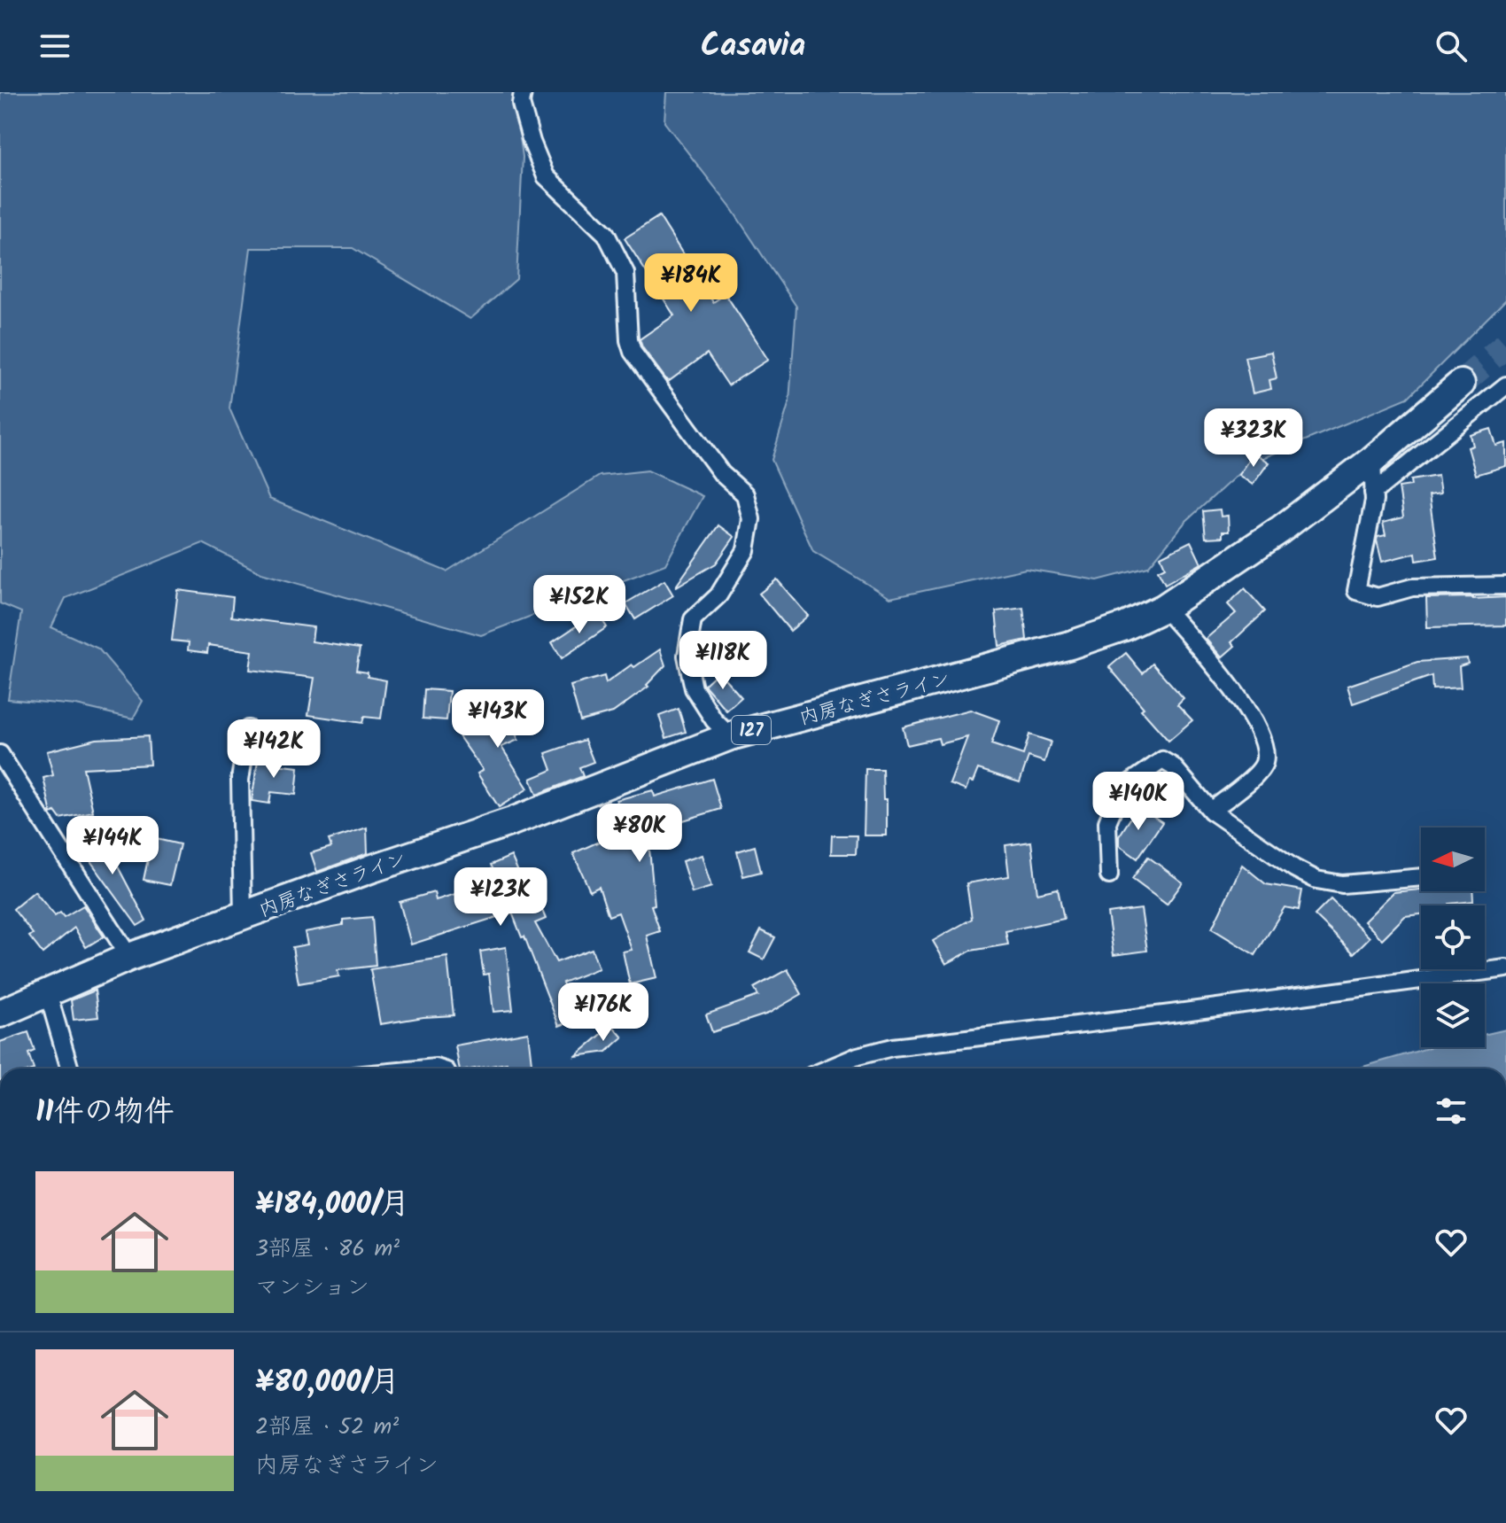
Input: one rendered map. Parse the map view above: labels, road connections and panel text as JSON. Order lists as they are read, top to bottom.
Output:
{
  "streets": {
    "highway": ["内房なぎさライン", "127"]
  },
  "north": "left",
  "page": {
    "header": "Casavia",
    "price": [
      "¥184K",
      "¥323K",
      "¥152K",
      "¥118K",
      "¥143K",
      "¥142K",
      "¥140K",
      "¥80K",
      "¥144K",
      "¥123K",
      "¥176K"
    ],
    "heading": "11件の物件",
    "list": [
      {
        "name": "¥184,000/月",
        "note": "3部屋 · 86 m² · マンション"
      },
      {
        "name": "¥80,000/月",
        "note": "2部屋 · 52 m² · 内房なぎさライン"
      }
    ]
  }
}
